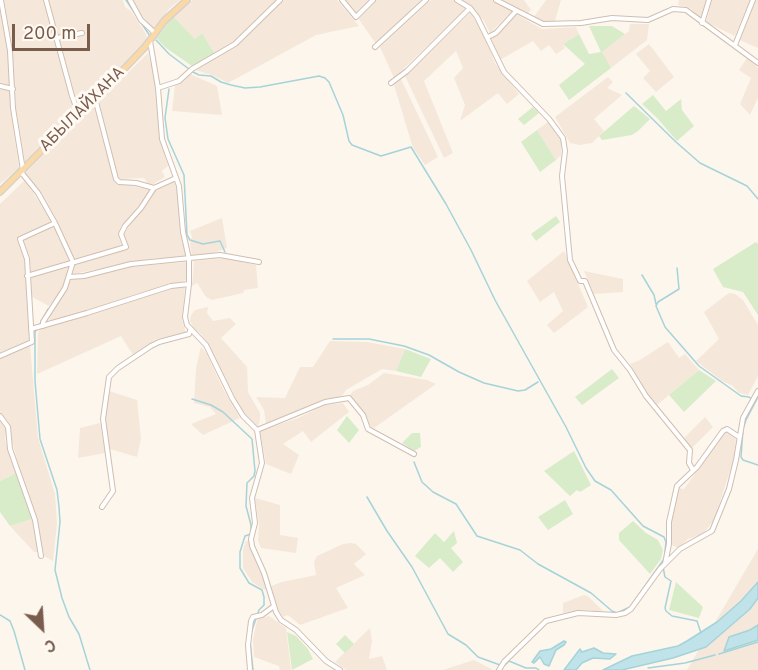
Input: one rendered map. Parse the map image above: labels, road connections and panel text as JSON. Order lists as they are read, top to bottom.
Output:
{
  "streets": {
    "main road": ["АБЫЛАЙХАНА"]
  },
  "scale_bar": "200 m",
  "north": "bottom right"
}
